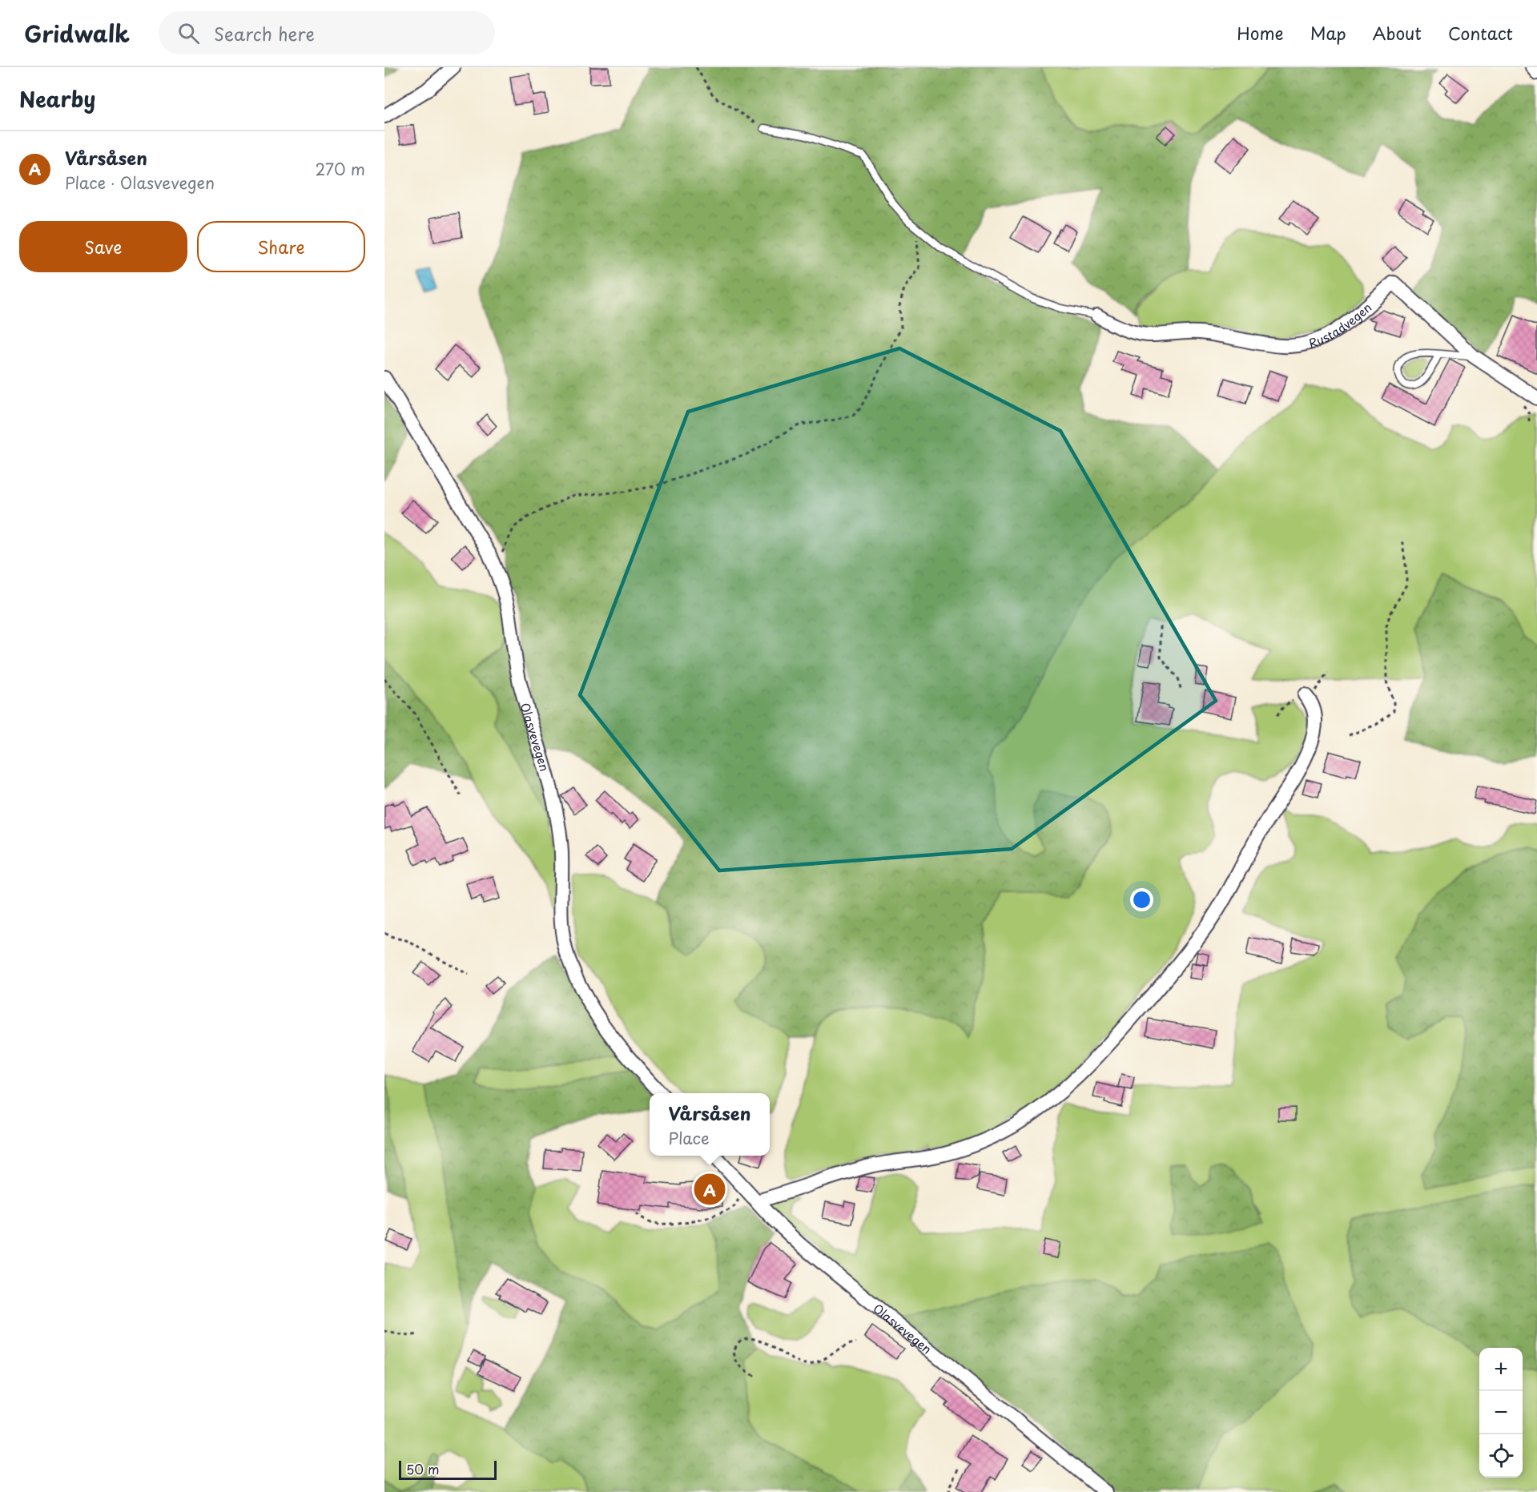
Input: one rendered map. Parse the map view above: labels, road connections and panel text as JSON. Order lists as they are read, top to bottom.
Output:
{
  "streets": {
    "street": ["Rustadvegen", "Olasvevegen"]
  },
  "scale_bar": "50 m",
  "page": {
    "header": "Gridwalk",
    "search": "Search here",
    "nav": [
      "Home",
      "Map",
      "About",
      "Contact"
    ],
    "heading": "Nearby",
    "list": [
      {
        "mark": "A",
        "name": "Vårsåsen",
        "note": "Place · Olasvevegen",
        "value": "270 m"
      }
    ],
    "buttons": ["Save", "Share"],
    "popup": ["Vårsåsen", "Place"],
    "pins": "A",
    "map_buttons": ["+", "−"],
    "scale": "50 m"
  }
}
